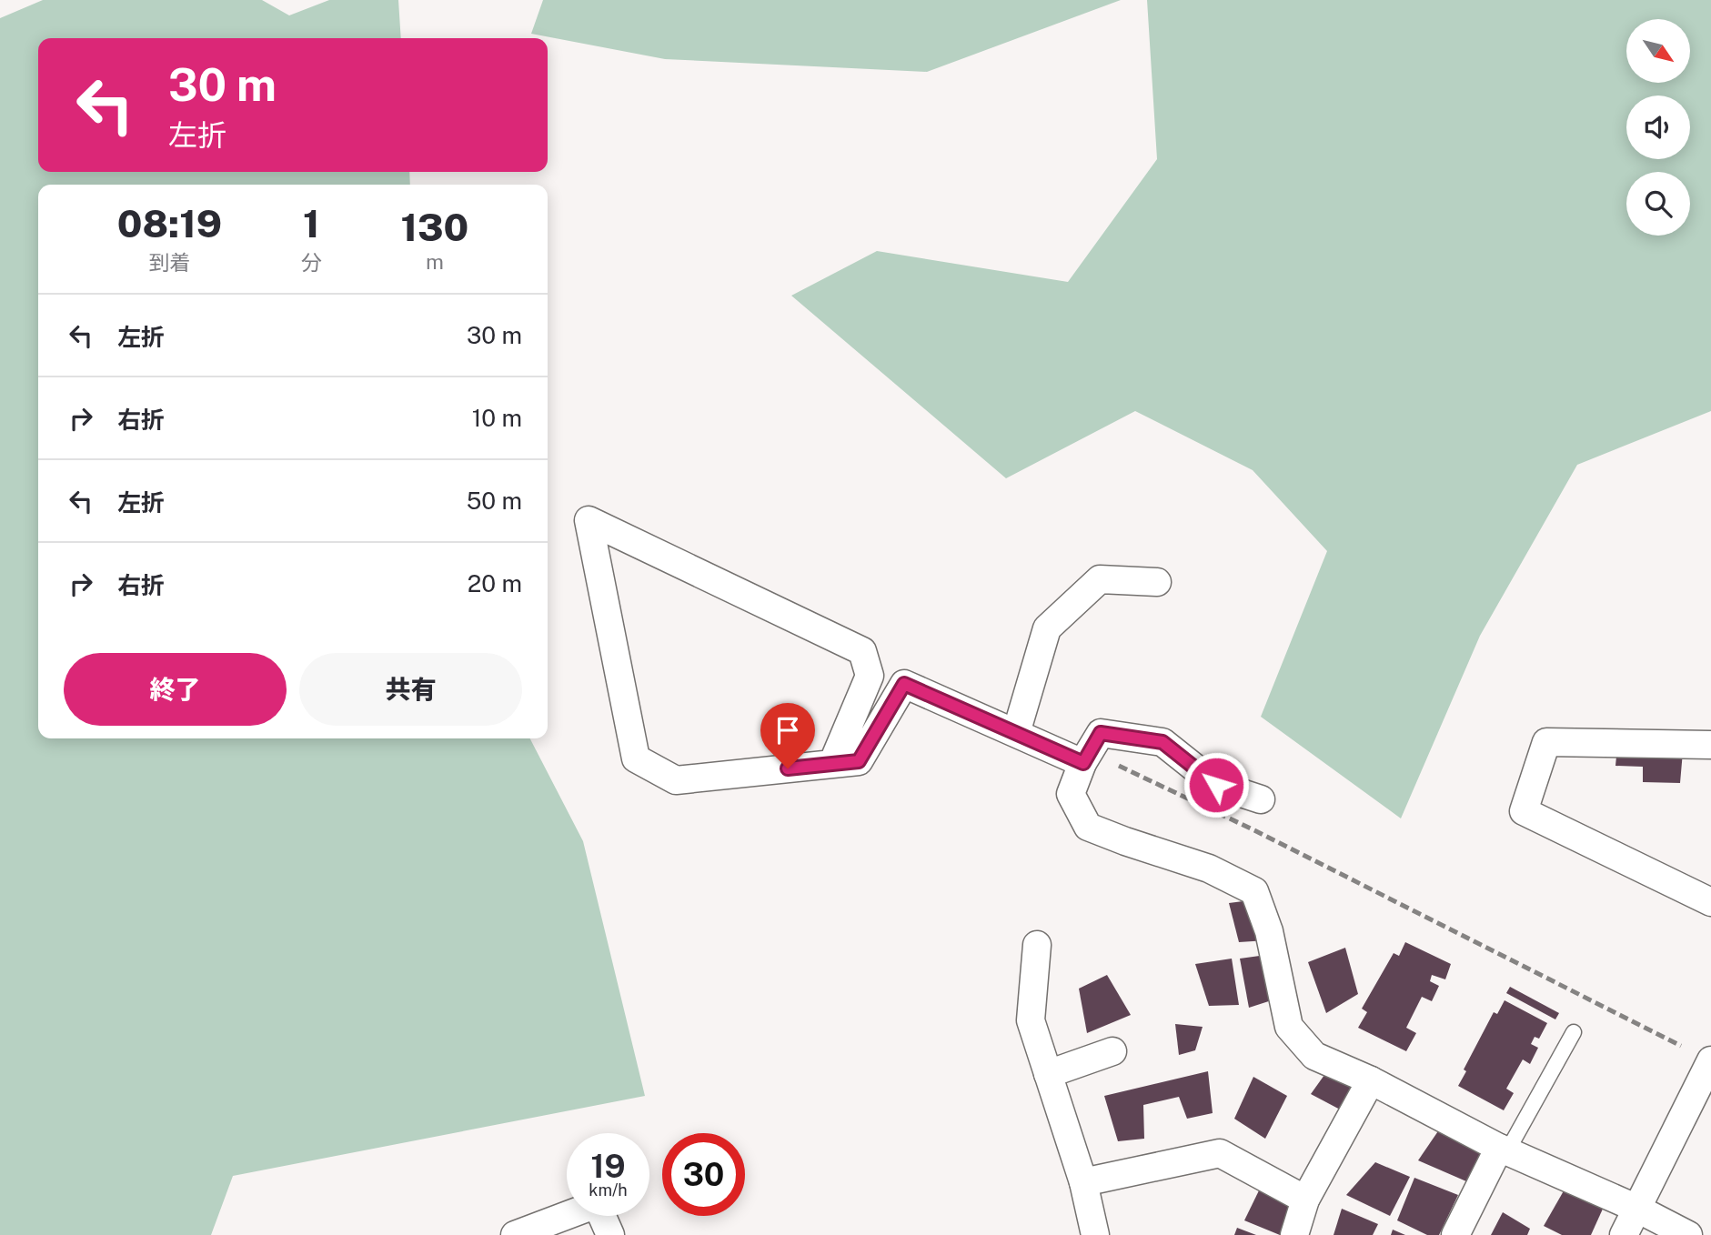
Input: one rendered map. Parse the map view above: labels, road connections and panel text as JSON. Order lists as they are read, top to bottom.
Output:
{
  "north": "bottom right",
  "page": {
    "turn": ["30 m", "左折"],
    "eta": [
      "08:19",
      "到着",
      "1",
      "分",
      "130",
      "m"
    ],
    "list": [
      {
        "name": "左折",
        "value": "30 m"
      },
      {
        "name": "右折",
        "value": "10 m"
      },
      {
        "name": "左折",
        "value": "50 m"
      },
      {
        "name": "右折",
        "value": "20 m"
      }
    ],
    "buttons": ["終了", "共有"],
    "speed": "19 km/h",
    "limit": "30"
  }
}
